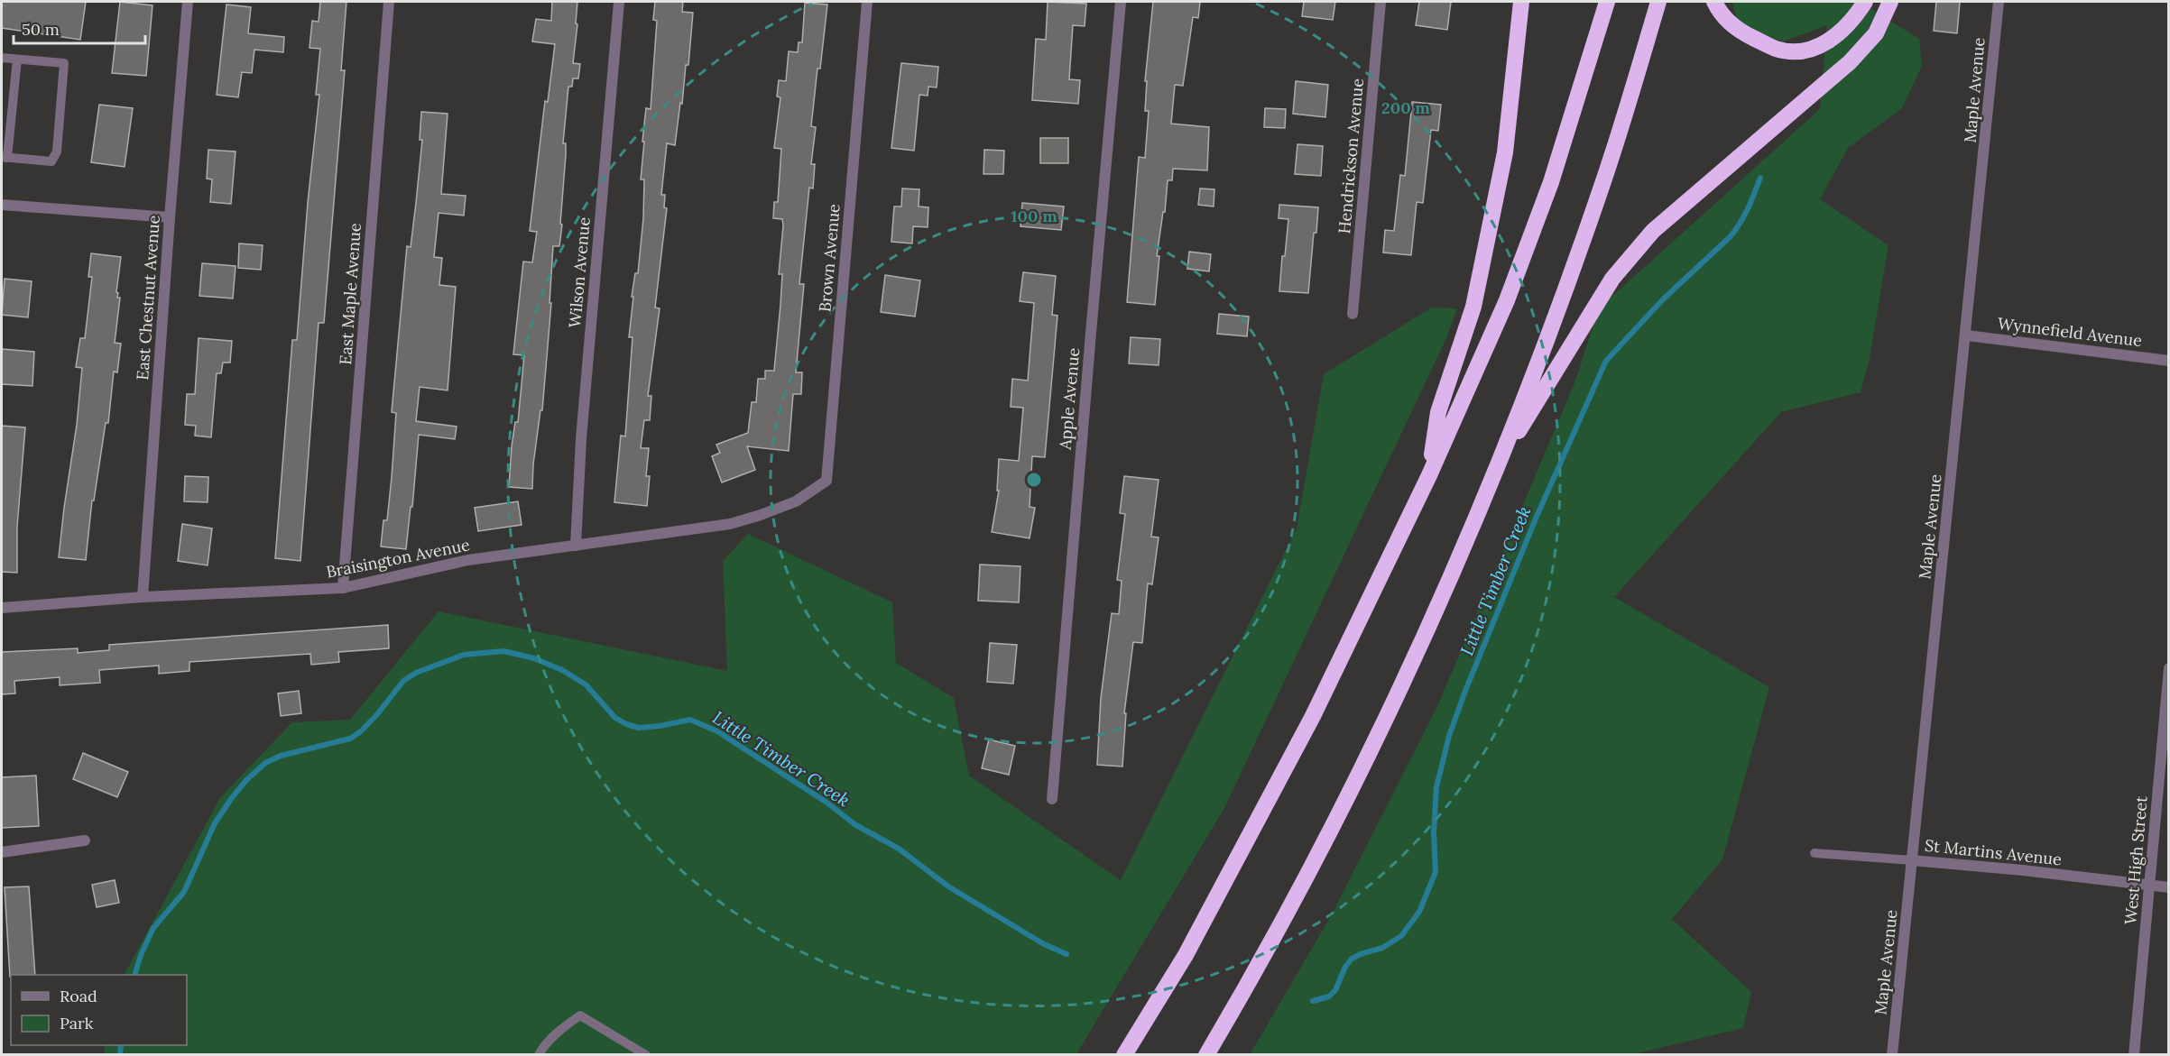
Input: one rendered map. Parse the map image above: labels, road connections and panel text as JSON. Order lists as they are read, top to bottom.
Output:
{
  "streets": {
    "street": [
      "Maple Avenue",
      "Hendrickson Avenue",
      "Brown Avenue",
      "Wilson Avenue",
      "East Maple Avenue",
      "East Chestnut Avenue",
      "Wynnefield Avenue",
      "Apple Avenue",
      "Braisington Avenue",
      "St Martins Avenue",
      "West High Street"
    ]
  },
  "crossings": [
    ["Maple Avenue", "Wynnefield Avenue"],
    ["Maple Avenue", "St Martins Avenue"],
    ["Brown Avenue", "Braisington Avenue"],
    ["Wilson Avenue", "Braisington Avenue"],
    ["East Maple Avenue", "Braisington Avenue"],
    ["East Chestnut Avenue", "Braisington Avenue"],
    ["St Martins Avenue", "West High Street"]
  ],
  "water": ["Little Timber Creek"],
  "legend": ["Road", "Park"],
  "scale_bar": "50 m",
  "rings": ["200 m", "100 m"]
}
